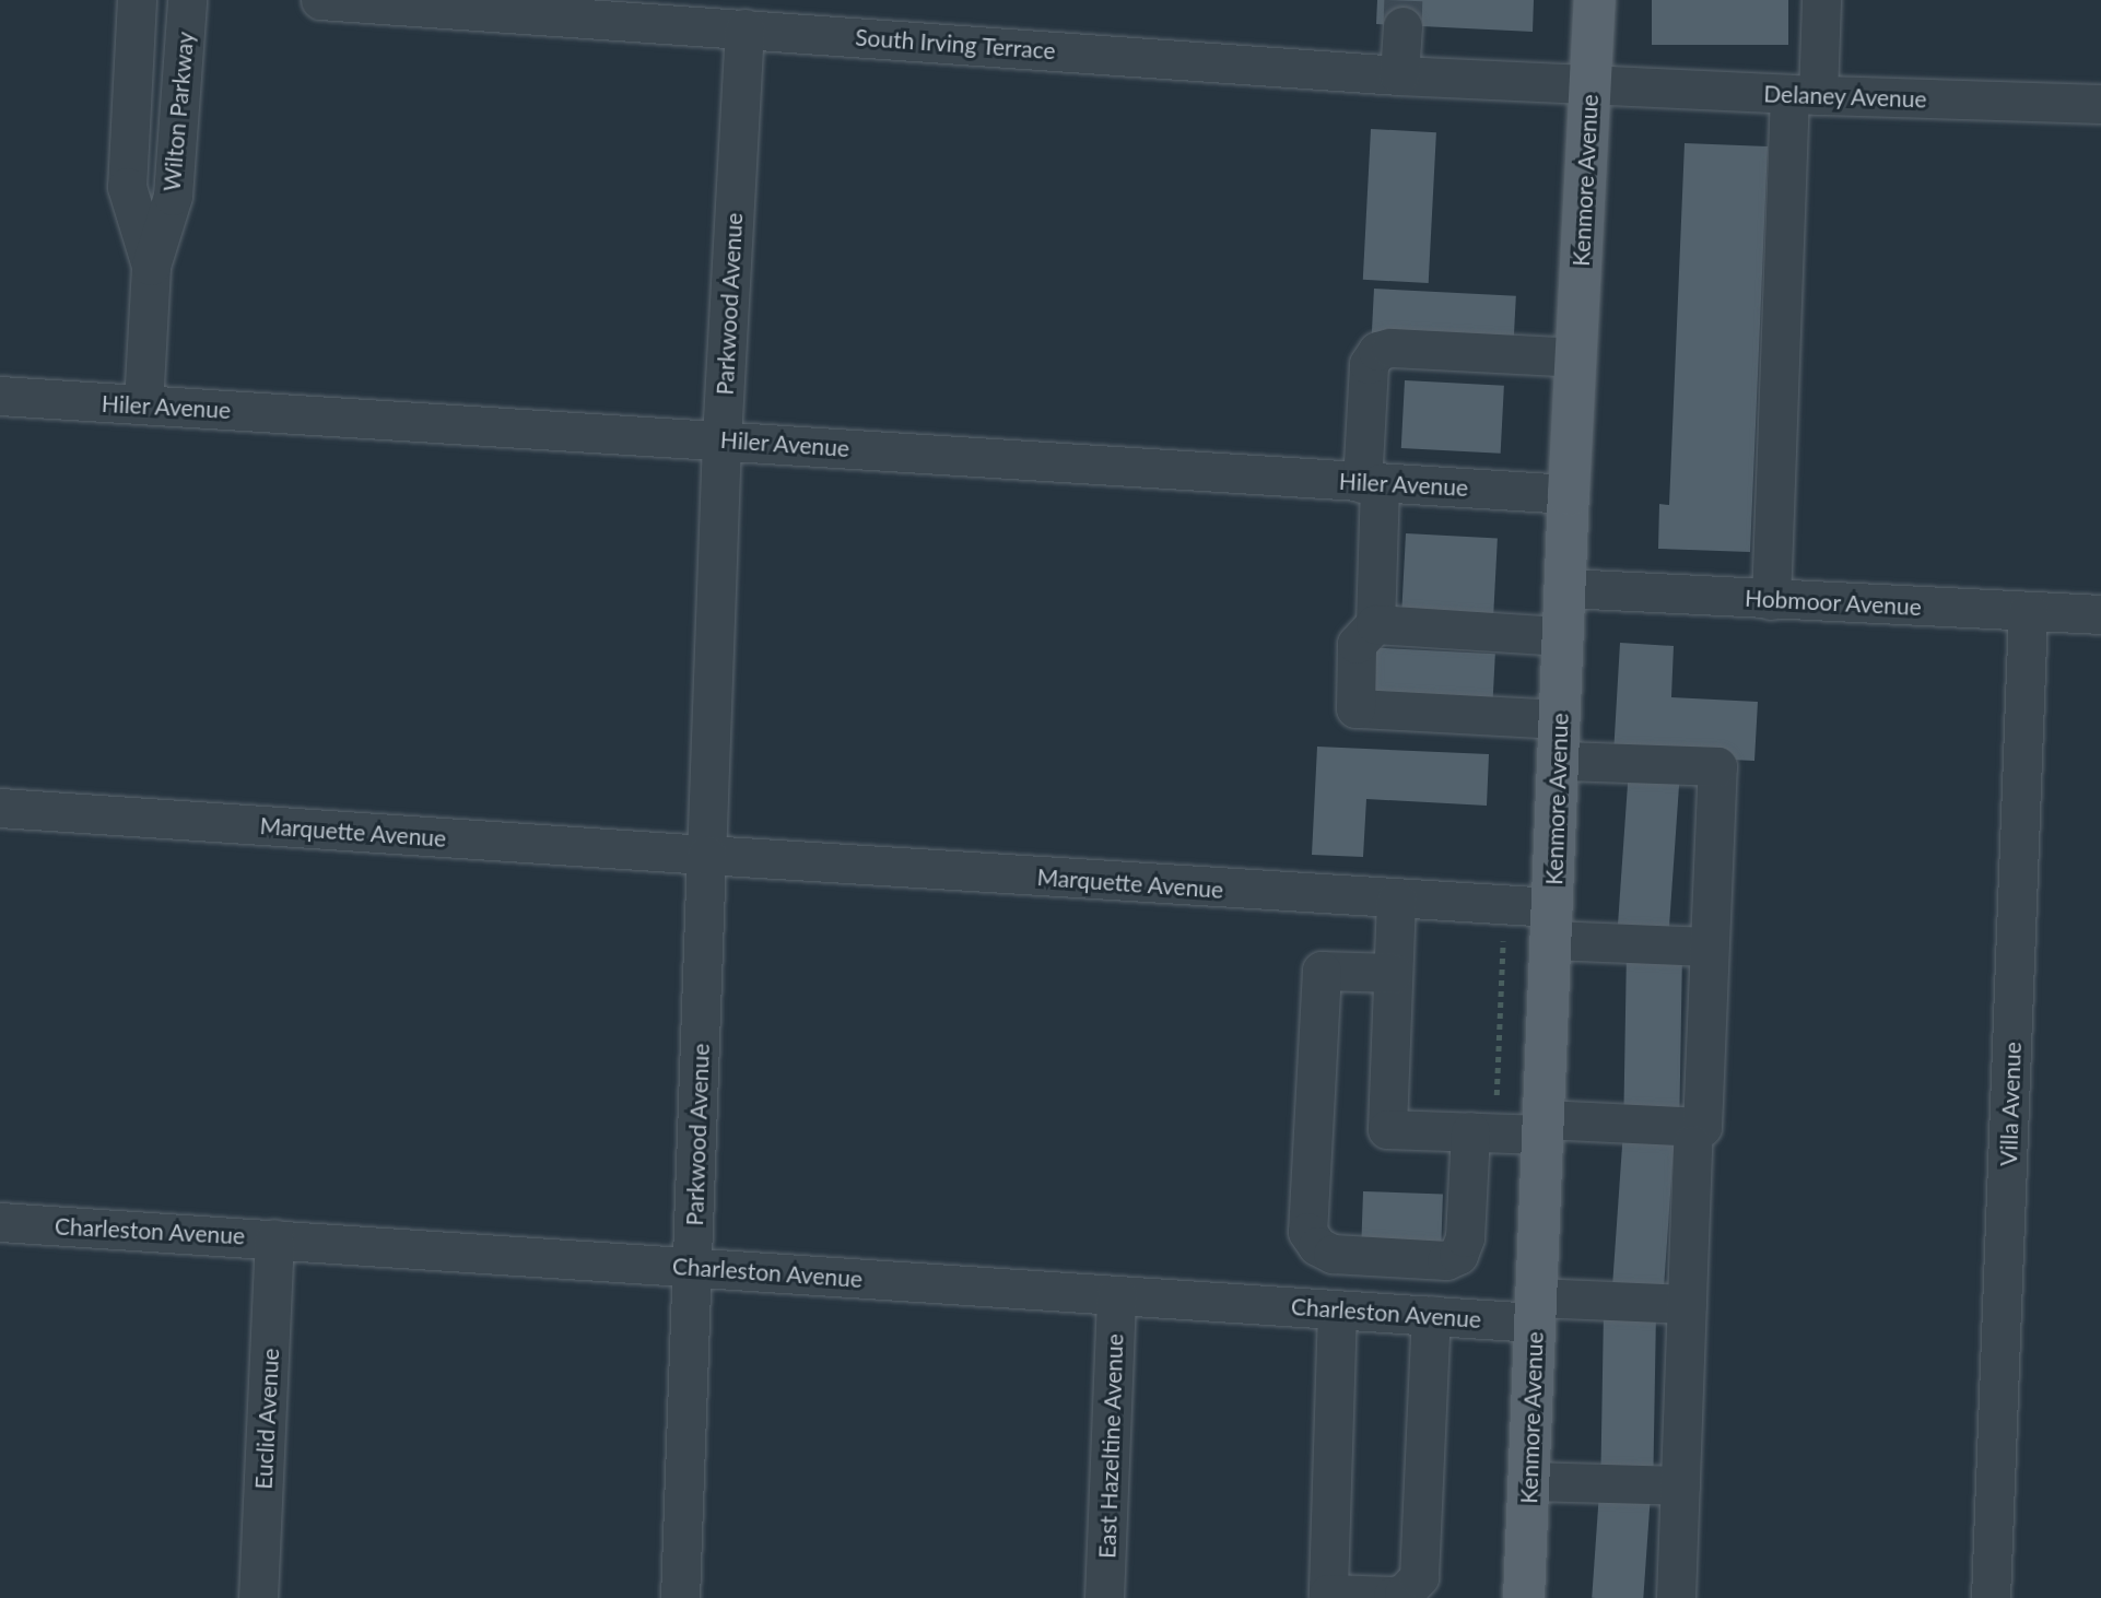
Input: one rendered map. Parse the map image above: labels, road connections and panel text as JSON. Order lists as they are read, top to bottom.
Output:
{
  "streets": {
    "main road": ["Kenmore Avenue"],
    "street": [
      "South Irving Terrace",
      "Delaney Avenue",
      "Wilton Parkway",
      "Parkwood Avenue",
      "Hiler Avenue",
      "Hobmoor Avenue",
      "Marquette Avenue",
      "Villa Avenue",
      "Charleston Avenue",
      "Euclid Avenue",
      "East Hazeltine Avenue"
    ]
  },
  "crossings": [
    ["South Irving Terrace", "Delaney Avenue"],
    ["South Irving Terrace", "Kenmore Avenue"],
    ["South Irving Terrace", "Parkwood Avenue"],
    ["Delaney Avenue", "Kenmore Avenue"],
    ["Wilton Parkway", "Hiler Avenue"],
    ["Kenmore Avenue", "Hiler Avenue"],
    ["Kenmore Avenue", "Hobmoor Avenue"],
    ["Kenmore Avenue", "Marquette Avenue"],
    ["Kenmore Avenue", "Charleston Avenue"],
    ["Parkwood Avenue", "Hiler Avenue"],
    ["Parkwood Avenue", "Marquette Avenue"],
    ["Parkwood Avenue", "Charleston Avenue"],
    ["Hobmoor Avenue", "Villa Avenue"],
    ["Charleston Avenue", "Euclid Avenue"],
    ["Charleston Avenue", "East Hazeltine Avenue"]
  ]
}
